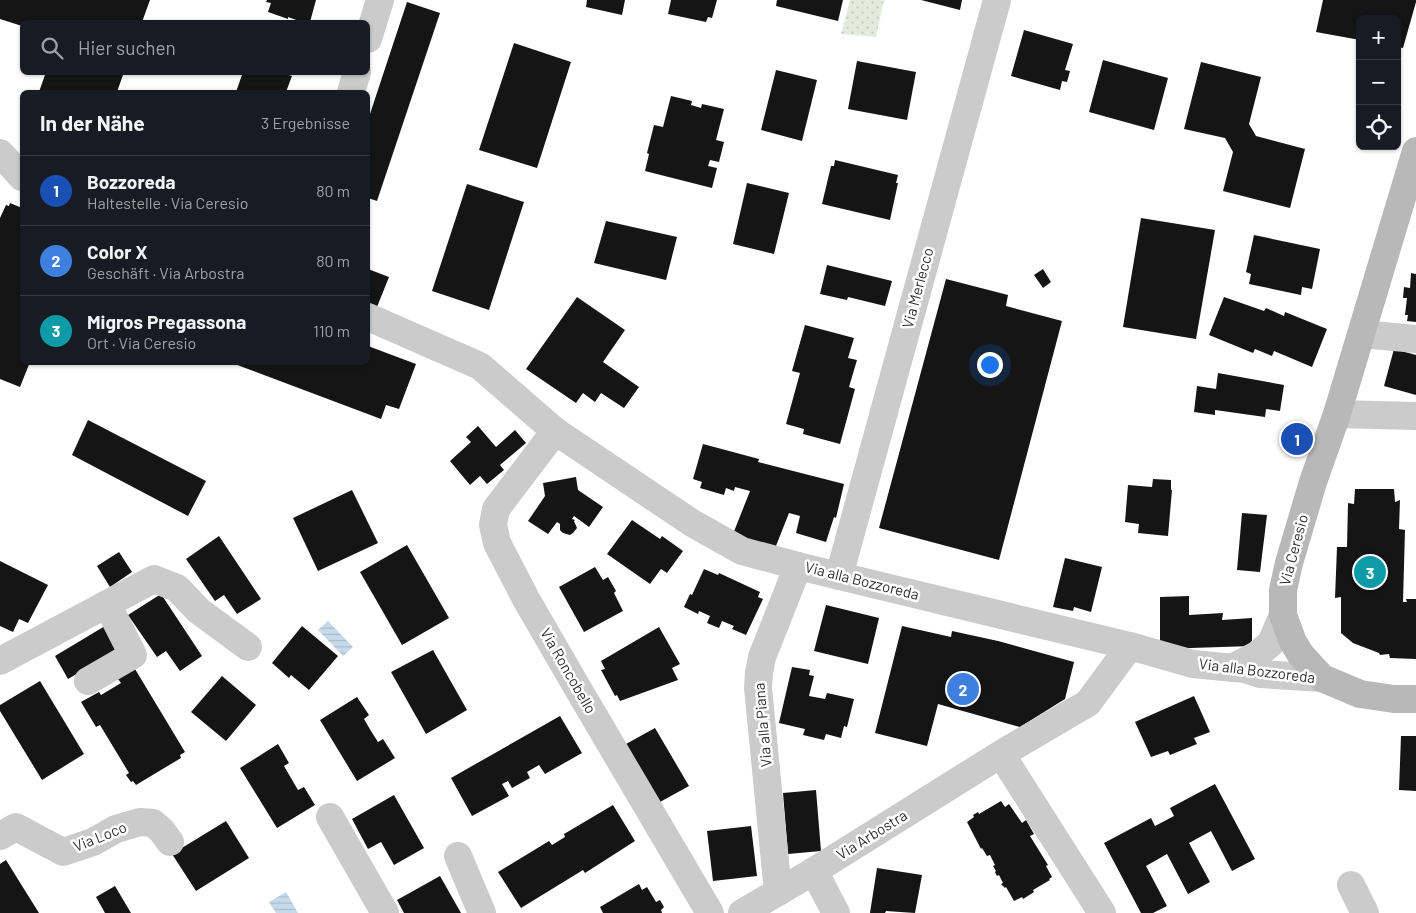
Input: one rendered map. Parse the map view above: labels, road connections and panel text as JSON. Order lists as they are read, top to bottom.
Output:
{
  "streets": {
    "main road": ["Via Ceresio", "Via alla Bozzoreda"],
    "street": [
      "Via Merlecco",
      "Via Roncobello",
      "Via alla Piana",
      "Via Arbostra",
      "Via Loco"
    ]
  },
  "crossings": [
    ["Via Merlecco", "Via alla Bozzoreda"],
    ["Via Ceresio", "Via alla Bozzoreda"],
    ["Via alla Bozzoreda", "Via Roncobello"],
    ["Via alla Bozzoreda", "Via alla Piana"],
    ["Via alla Bozzoreda", "Via Arbostra"],
    ["Via alla Piana", "Via Arbostra"]
  ],
  "page": {
    "map_buttons": ["+", "−"],
    "search": "Hier suchen",
    "heading": ["In der Nähe", "3 Ergebnisse"],
    "list": [
      {
        "mark": "1",
        "name": "Bozzoreda",
        "note": "Haltestelle · Via Ceresio",
        "value": "80 m"
      },
      {
        "mark": "2",
        "name": "Color X",
        "note": "Geschäft · Via Arbostra",
        "value": "80 m"
      },
      {
        "mark": "3",
        "name": "Migros Pregassona",
        "note": "Ort · Via Ceresio",
        "value": "110 m"
      }
    ],
    "pins": ["1", "3", "2"]
  }
}
